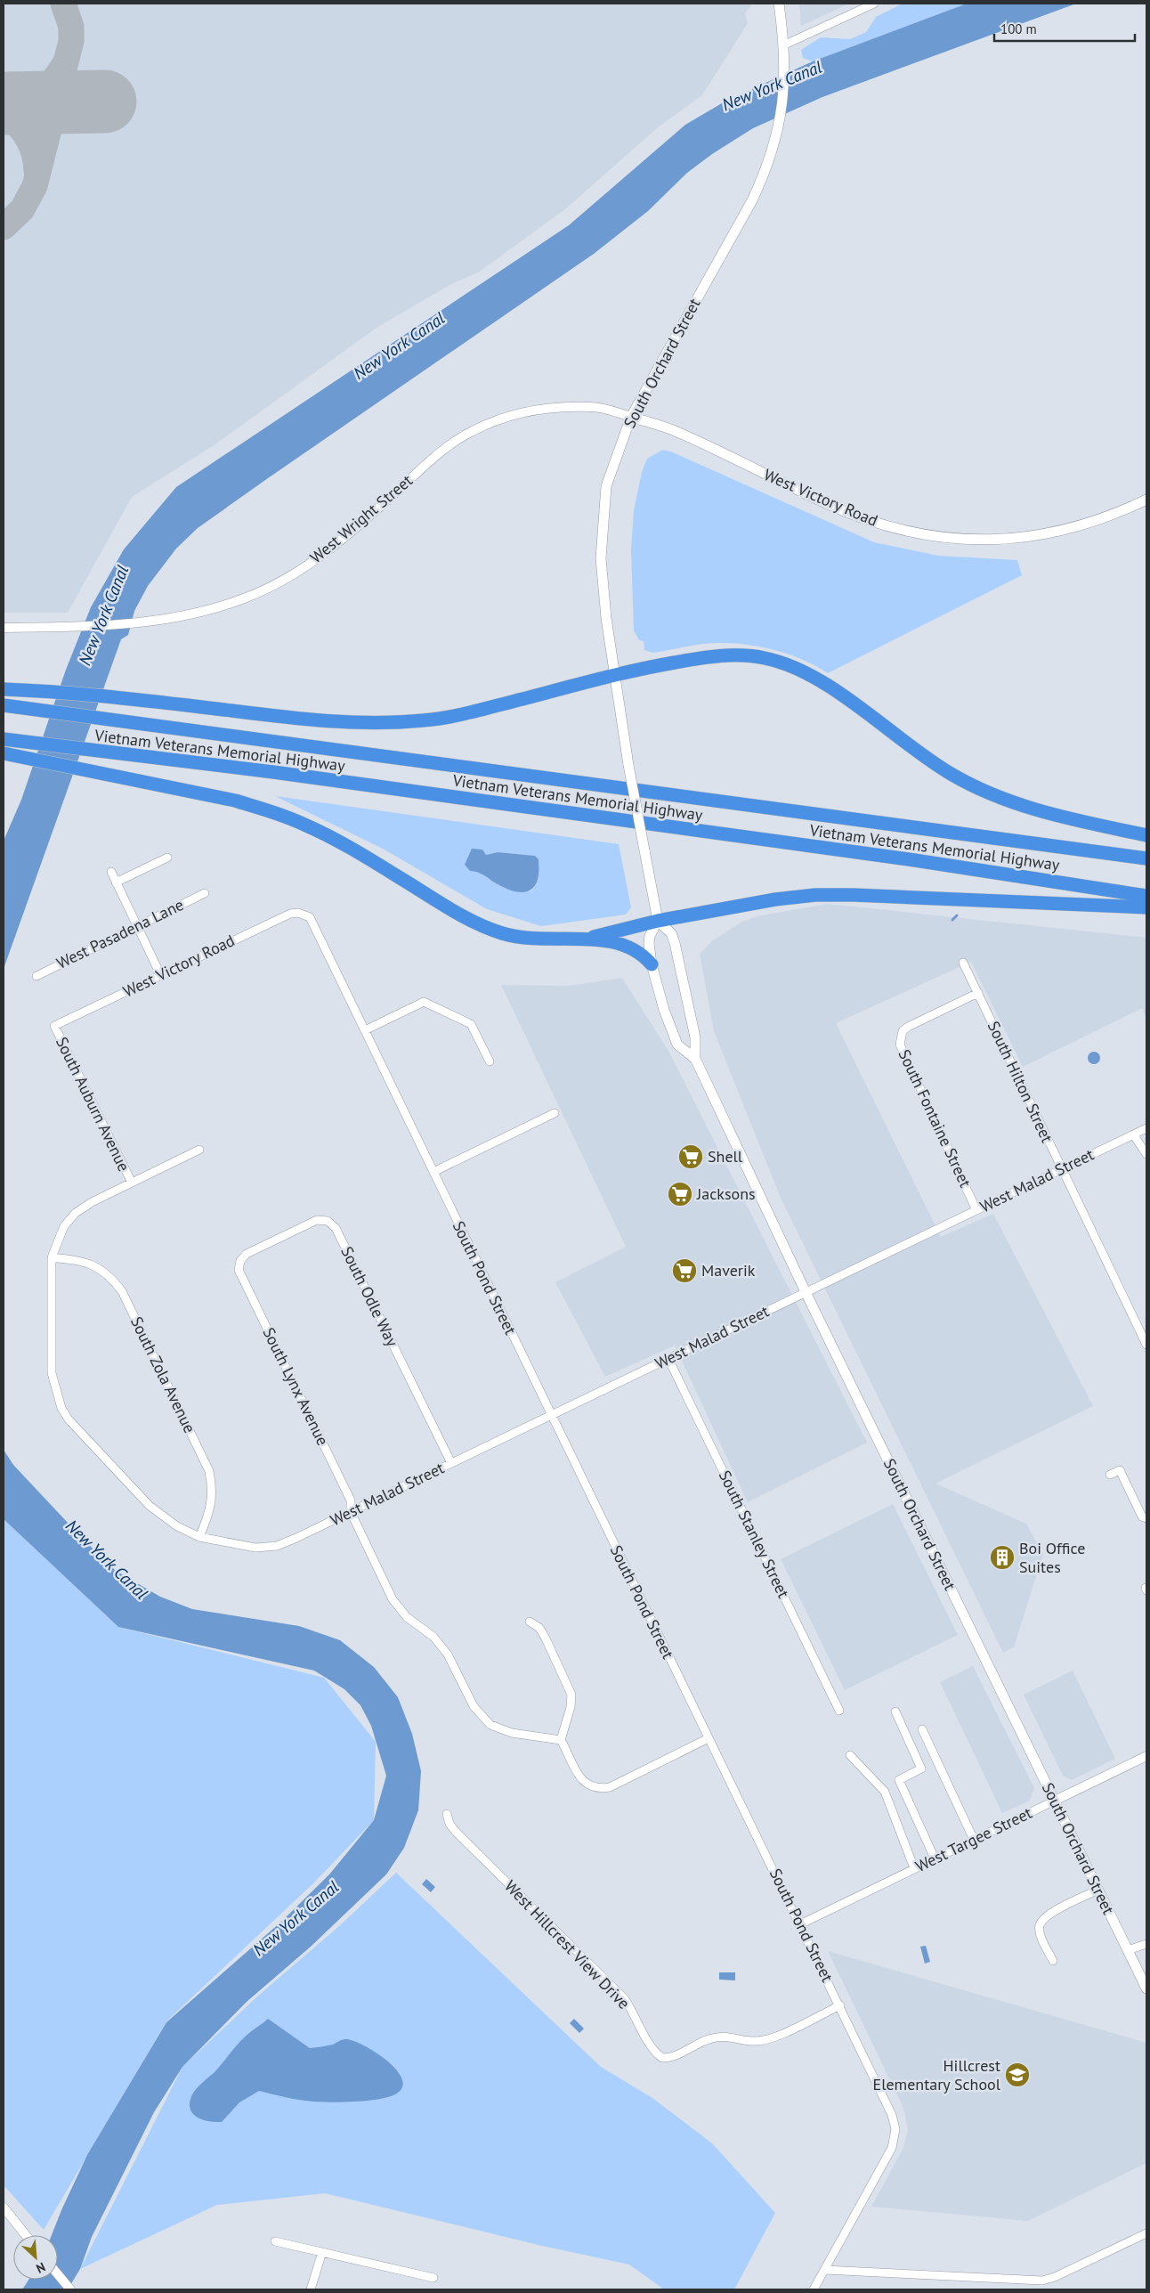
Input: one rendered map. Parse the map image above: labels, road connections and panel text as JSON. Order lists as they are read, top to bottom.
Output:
{
  "streets": {
    "highway": ["Vietnam Veterans Memorial Highway"],
    "main road": ["South Orchard Street", "West Victory Road"],
    "street": [
      "West Wright Street",
      "West Pasadena Lane",
      "South Hilton Street",
      "South Auburn Avenue",
      "South Fontaine Street",
      "West Malad Street",
      "South Pond Street",
      "South Odle Way",
      "South Zola Avenue",
      "South Lynx Avenue",
      "South Stanley Street",
      "West Targee Street",
      "West Hillcrest View Drive"
    ]
  },
  "crossings": [
    ["South Orchard Street", "West Victory Road"],
    ["South Orchard Street", "West Wright Street"],
    ["South Orchard Street", "West Malad Street"],
    ["South Orchard Street", "West Targee Street"],
    ["West Victory Road", "West Wright Street"],
    ["West Victory Road", "South Auburn Avenue"],
    ["West Victory Road", "South Pond Street"],
    ["South Hilton Street", "South Fontaine Street"],
    ["South Hilton Street", "West Malad Street"],
    ["South Fontaine Street", "West Malad Street"],
    ["West Malad Street", "South Pond Street"],
    ["West Malad Street", "South Odle Way"],
    ["West Malad Street", "South Zola Avenue"],
    ["West Malad Street", "South Lynx Avenue"],
    ["West Malad Street", "South Stanley Street"],
    ["South Pond Street", "West Targee Street"],
    ["South Pond Street", "West Hillcrest View Drive"],
    ["South Odle Way", "South Lynx Avenue"]
  ],
  "water": ["New York Canal"],
  "places": {
    "supermarket": ["Shell", "Jacksons", "Maverik"],
    "building": ["Boi Office Suites"],
    "school or university": ["Hillcrest Elementary School"]
  },
  "scale_bar": "100 m",
  "north": "bottom right"
}
